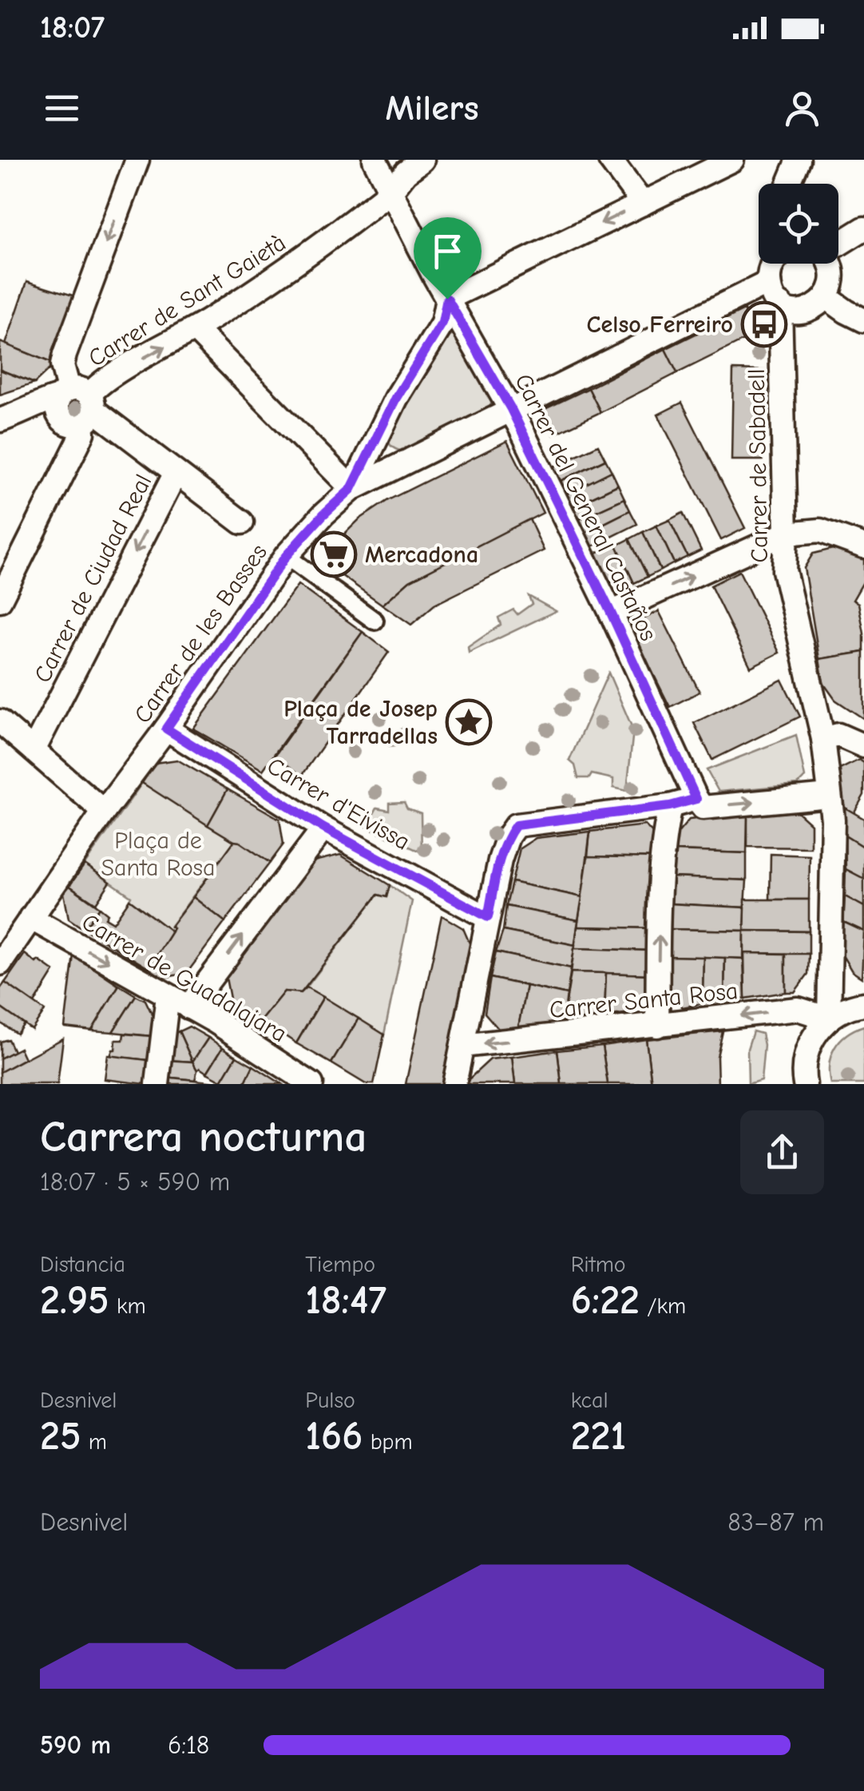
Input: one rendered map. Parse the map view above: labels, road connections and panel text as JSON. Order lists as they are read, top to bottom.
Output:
{
  "streets": {
    "street": [
      "Carrer de Sant Gaietà",
      "Carrer de Sabadell",
      "Carrer del General Castaños",
      "Carrer de Ciudad Real",
      "Carrer de les Basses",
      "Carrer d'Eivissa",
      "Carrer de Guadalajara",
      "Carrer Santa Rosa"
    ]
  },
  "crossings": [
    ["Carrer de Sant Gaietà", "Carrer del General Castaños"],
    ["Carrer de Sabadell", "Carrer Santa Rosa"],
    ["Carrer del General Castaños", "Carrer de les Basses"],
    ["Carrer de les Basses", "Carrer d'Eivissa"],
    ["Carrer de les Basses", "Carrer de Guadalajara"]
  ],
  "one_way": ["Carrer de Guadalajara", "Carrer Santa Rosa"],
  "parks": ["Plaça de Santa Rosa"],
  "places": {
    "bus stop": ["Celso Ferreiro"],
    "supermarket": ["Mercadona"],
    "place": ["Plaça de Josep Tarradellas"]
  },
  "page": {
    "status": "18:07",
    "header": "Milers",
    "heading": ["Carrera nocturna", "18:07 · 5 × 590 m"],
    "stats": [
      ["Distancia", "2.95 km"],
      ["Tiempo", "18:47"],
      ["Ritmo", "6:22 /km"],
      ["Desnivel", "25 m"],
      ["Pulso", "166 bpm"],
      ["kcal", "221"]
    ],
    "chart": ["Desnivel", "83–87 m"],
    "list": [
      {
        "name": "590 m",
        "note": "6:18"
      }
    ]
  }
}
